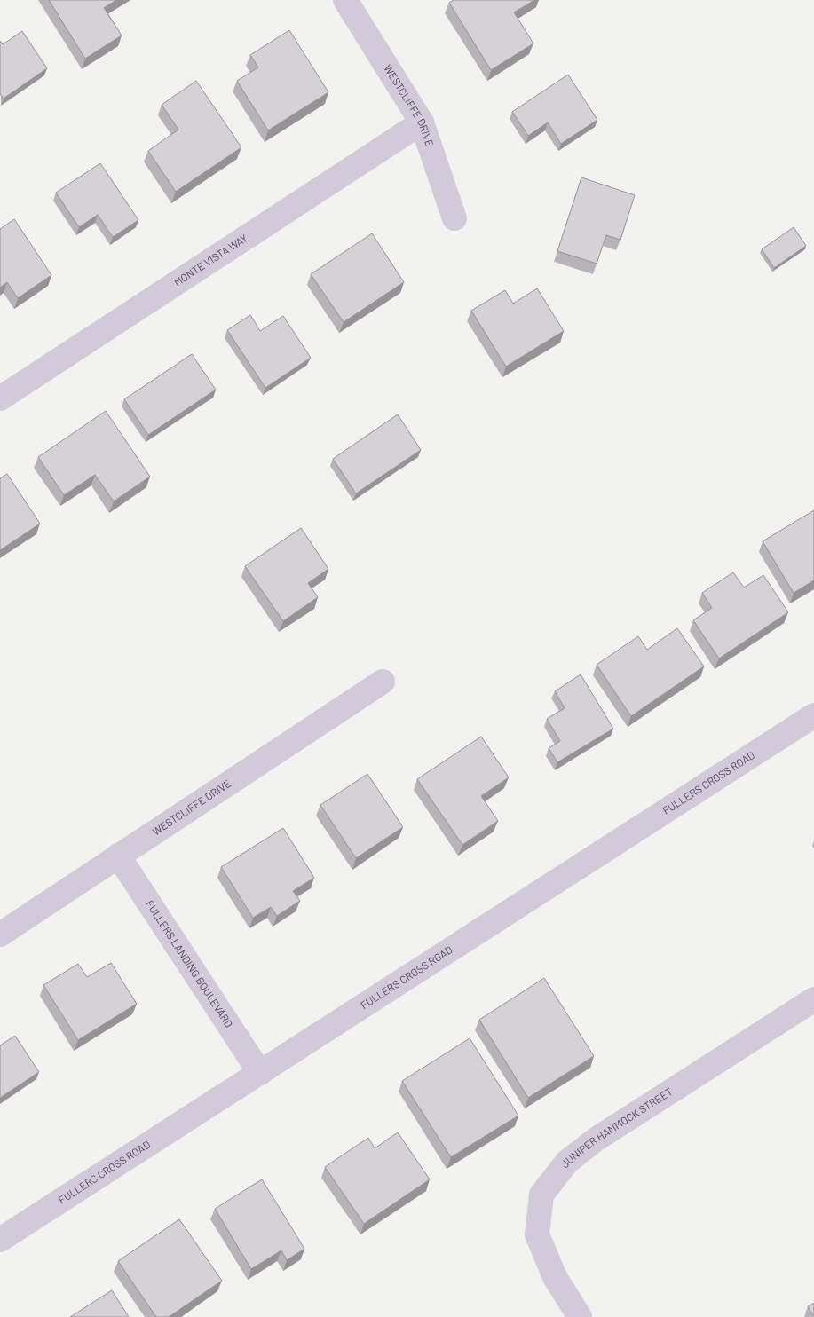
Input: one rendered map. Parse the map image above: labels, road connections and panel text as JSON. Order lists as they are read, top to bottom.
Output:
{
  "streets": {
    "street": [
      "WESTCLIFFE DRIVE",
      "MONTE VISTA WAY",
      "FULLERS CROSS ROAD",
      "FULLERS LANDING BOULEVARD",
      "JUNIPER HAMMOCK STREET"
    ]
  },
  "crossings": [
    ["WESTCLIFFE DRIVE", "MONTE VISTA WAY"],
    ["WESTCLIFFE DRIVE", "FULLERS LANDING BOULEVARD"],
    ["FULLERS CROSS ROAD", "FULLERS LANDING BOULEVARD"]
  ]
}
